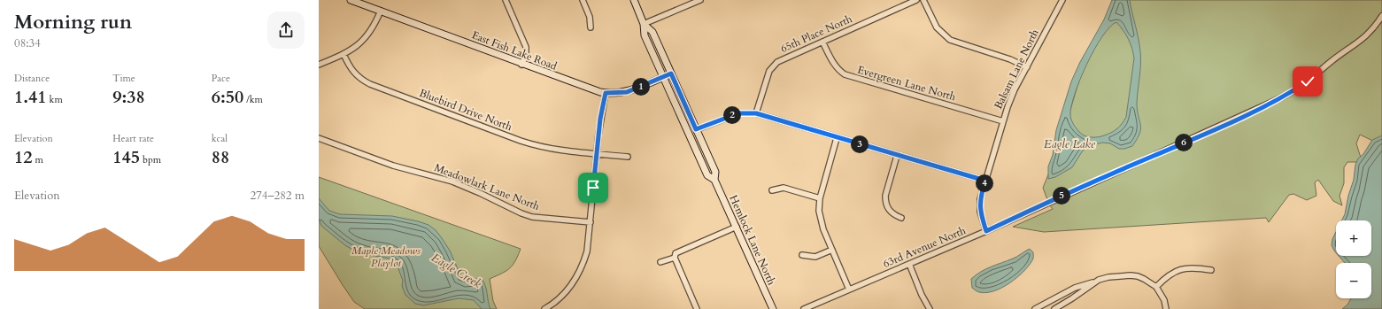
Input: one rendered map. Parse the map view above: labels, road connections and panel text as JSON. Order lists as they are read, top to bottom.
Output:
{
  "streets": {
    "main road": ["East Fish Lake Road", "Hemlock Lane North"],
    "street": [
      "65th Place North",
      "Balsam Lane North",
      "Evergreen Lane North",
      "Bluebird Drive North",
      "Meadowlark Lane North",
      "63rd Avenue North"
    ]
  },
  "crossings": [
    ["65th Place North", "Evergreen Lane North"],
    ["East Fish Lake Road", "Hemlock Lane North"],
    ["Balsam Lane North", "Evergreen Lane North"],
    ["Balsam Lane North", "63rd Avenue North"]
  ],
  "water": ["Eagle Lake", "Eagle Creek"],
  "parks": ["Maple Meadows Playlot"],
  "page": {
    "heading": ["Morning run", "08:34"],
    "stats": [
      ["Distance", "1.41 km"],
      ["Time", "9:38"],
      ["Pace", "6:50 /km"],
      ["Elevation", "12 m"],
      ["Heart rate", "145 bpm"],
      ["kcal", "88"]
    ],
    "pins": [
      "1",
      "2",
      "6",
      "3",
      "4",
      "5"
    ],
    "chart": ["Elevation", "274–282 m"],
    "map_buttons": ["+", "−"]
  }
}
